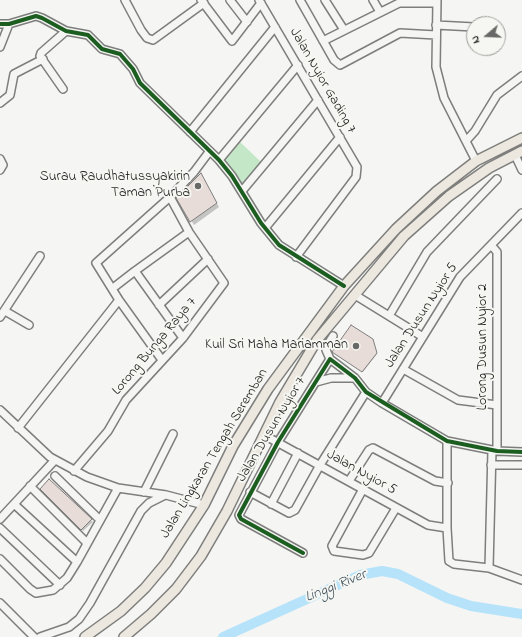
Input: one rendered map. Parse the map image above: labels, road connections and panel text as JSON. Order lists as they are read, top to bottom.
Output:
{
  "streets": {
    "main road": ["Jalan Lingkaran Tengah Seremban"],
    "street": [
      "Jalan Nyior Gading 7",
      "Jalan Dusun Nyior 5",
      "Lorong Bunga Raya 7",
      "Lorong Dusun Nyior 2",
      "Jalan Dusun Nyior 7",
      "Jalan Nyior 5"
    ]
  },
  "crossings": [
    ["Jalan Dusun Nyior 5", "Lorong Dusun Nyior 2"],
    ["Jalan Dusun Nyior 7", "Jalan Nyior 5"],
    ["Jalan Lingkaran Tengah Seremban", "Jalan Nyior 5"]
  ],
  "water": ["Linggi River"],
  "places": ["Surau Raudhatussyakirin Taman Purba", "Kuil Sri Maha Mariamman"],
  "north": "left"
}
